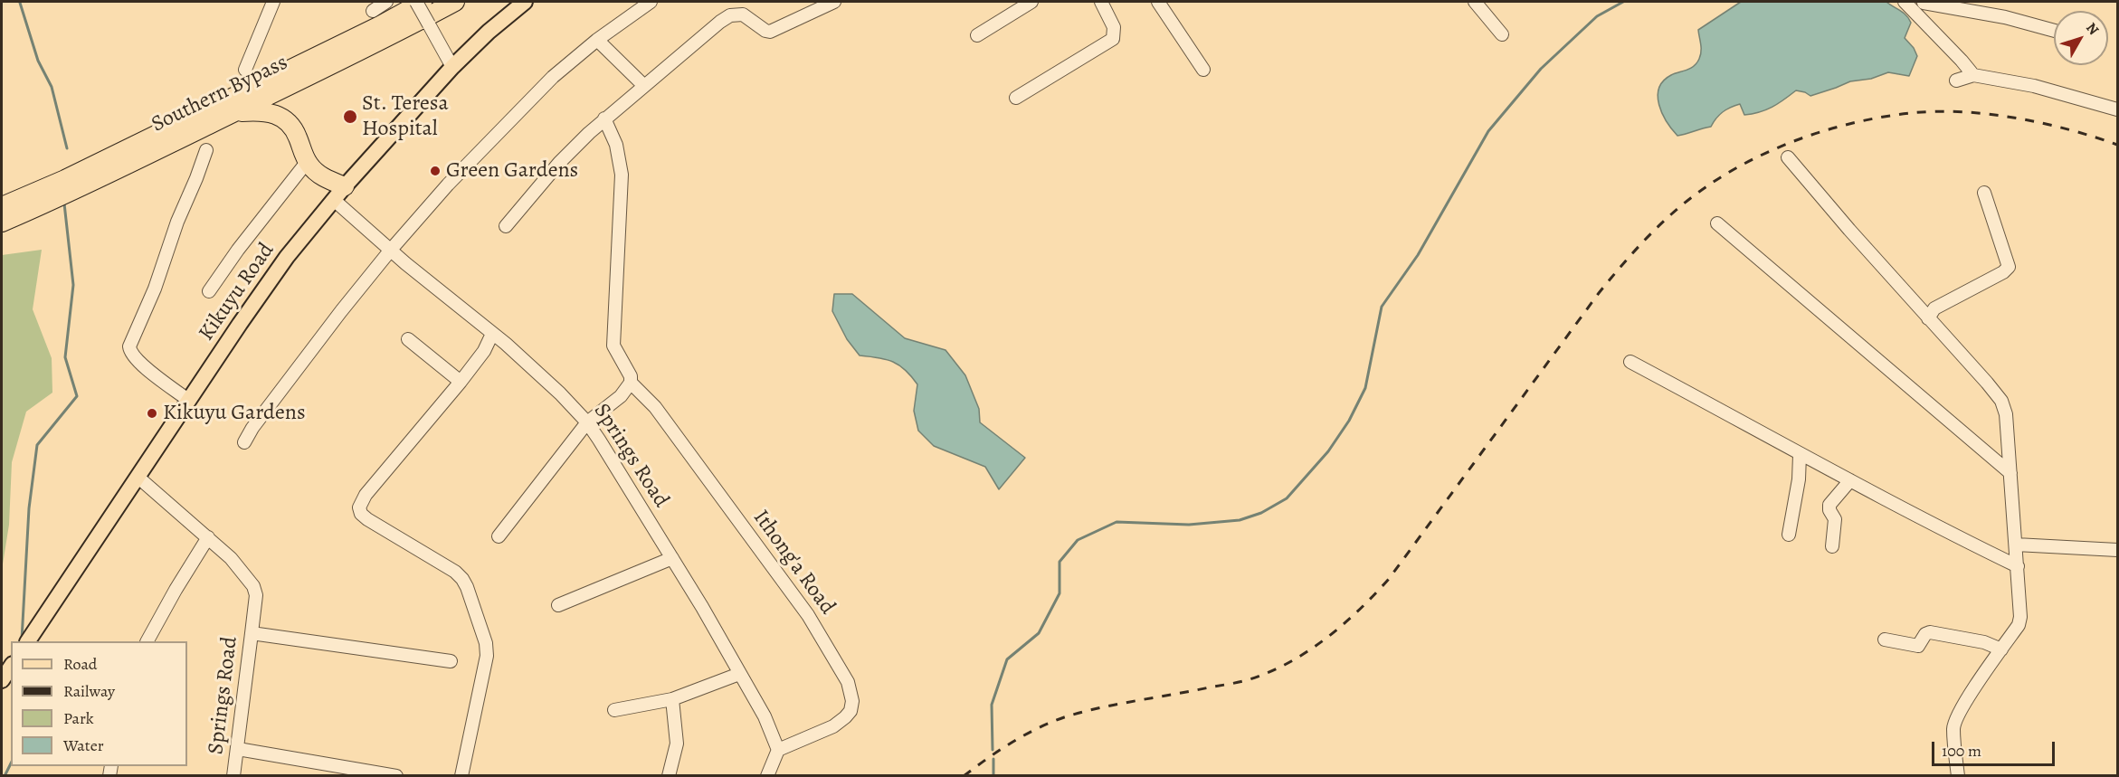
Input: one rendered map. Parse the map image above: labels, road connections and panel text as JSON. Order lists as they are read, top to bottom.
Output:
{
  "streets": {
    "highway": ["Southern Bypass"],
    "main road": ["Kikuyu Road"],
    "street": ["Springs Road", "Ithong'a Road"]
  },
  "crossings": [
    ["Kikuyu Road", "Springs Road"],
    ["Springs Road", "Ithong'a Road"]
  ],
  "places": ["St. Teresa Hospital", "Green Gardens", "Kikuyu Gardens"],
  "legend": [
    "Road",
    "Railway",
    "Park",
    "Water"
  ],
  "scale_bar": "100 m",
  "north": "top right"
}
